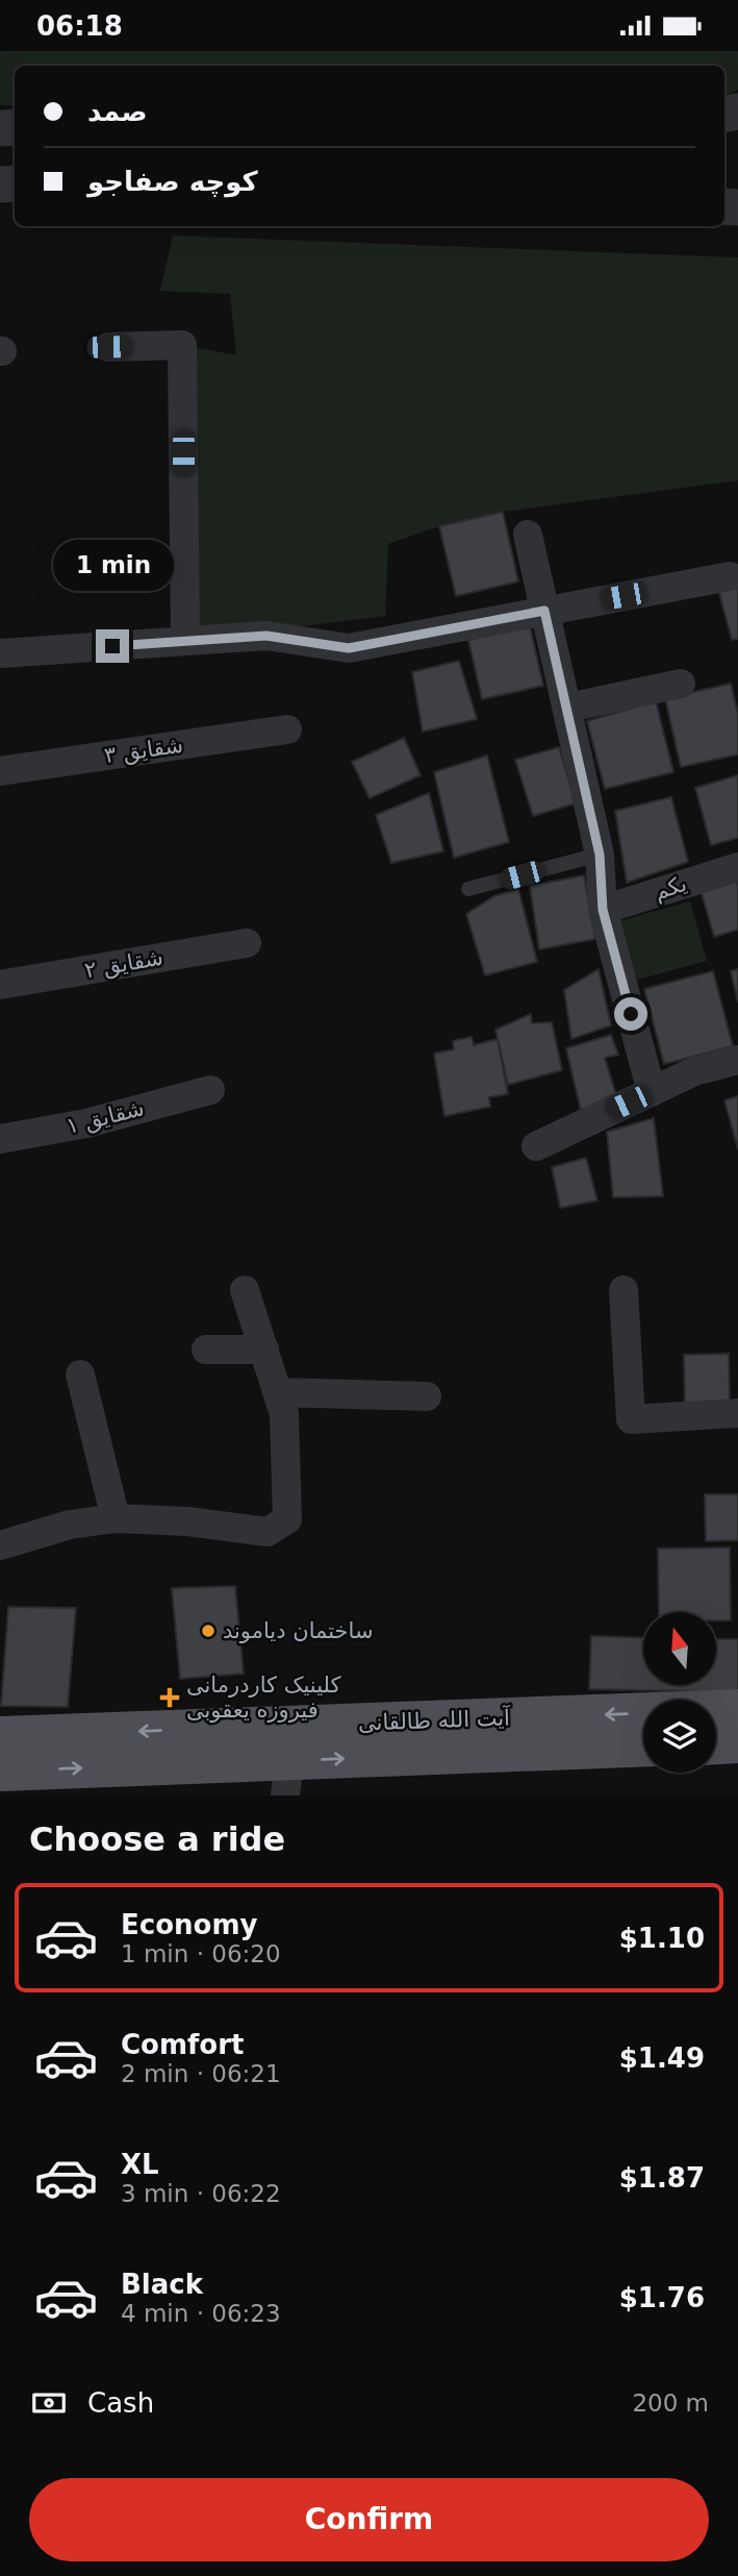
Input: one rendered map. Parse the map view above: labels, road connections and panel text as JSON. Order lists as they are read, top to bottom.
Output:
{
  "streets": {
    "main road": ["آیت الله طالقانی"],
    "street": [
      "شقایق ۳",
      "یکم",
      "شقایق ۲",
      "شقایق ۱"
    ]
  },
  "places": {
    "other": ["ساختمان دیاموند"],
    "health": ["کلینیک کاردرمانی فیروزه یعقوبی"]
  },
  "north": "top",
  "page": {
    "status": "06:18",
    "banner": ["صمد", "کوچه صفاجو"],
    "bubble": "1 min",
    "heading": "Choose a ride",
    "list": [
      {
        "name": "Economy",
        "note": "1 min · 06:20",
        "value": "$1.10"
      },
      {
        "name": "Comfort",
        "note": "2 min · 06:21",
        "value": "$1.49"
      },
      {
        "name": "XL",
        "note": "3 min · 06:22",
        "value": "$1.87"
      },
      {
        "name": "Black",
        "note": "4 min · 06:23",
        "value": "$1.76"
      }
    ],
    "pay": ["Cash", "200 m"],
    "buttons": "Confirm"
  }
}
